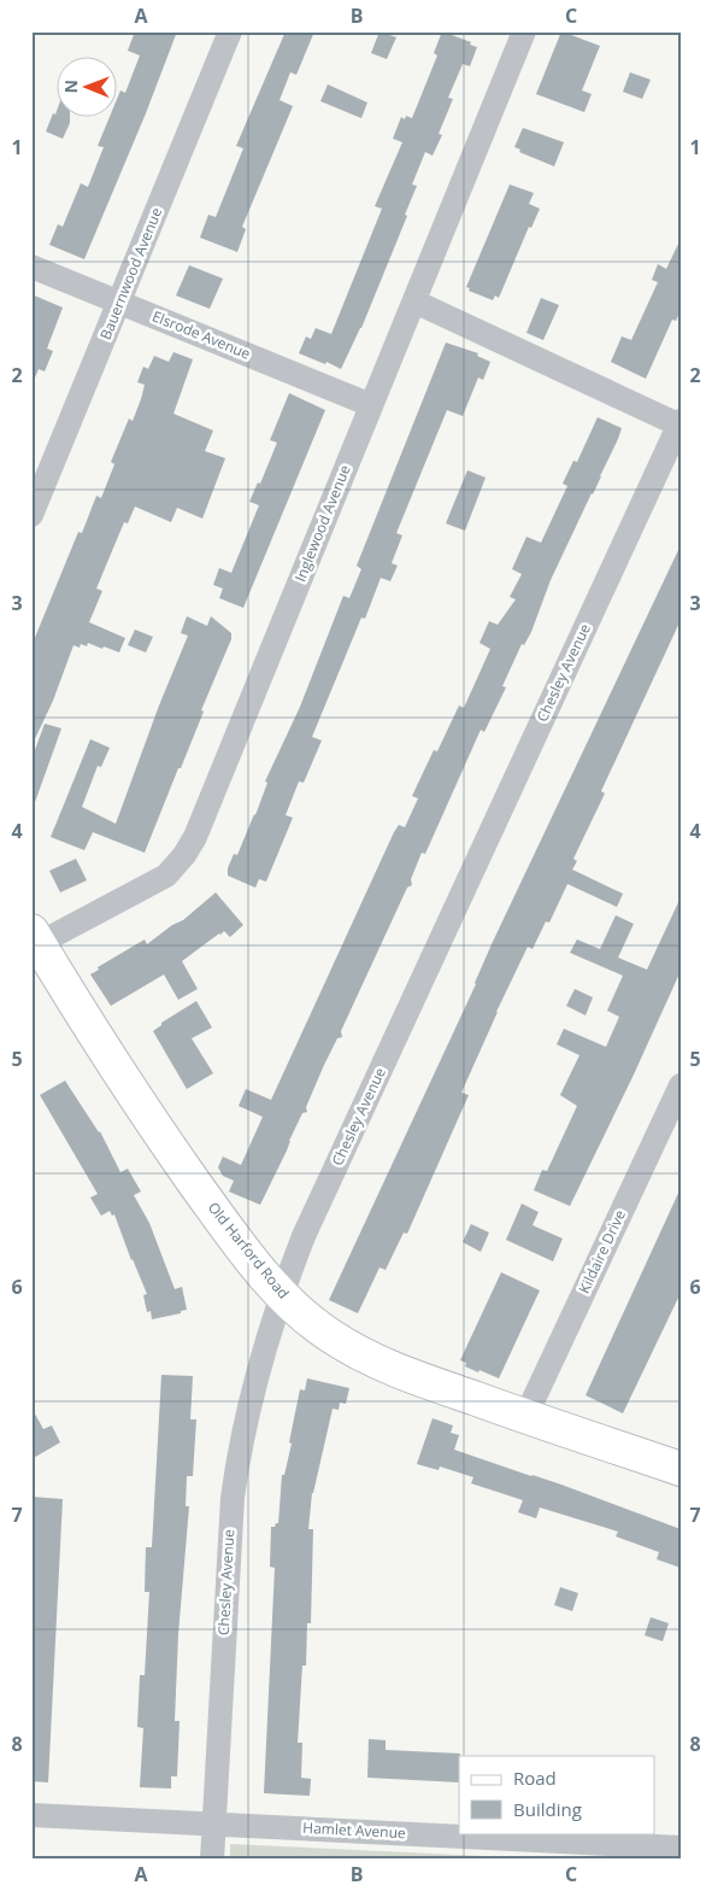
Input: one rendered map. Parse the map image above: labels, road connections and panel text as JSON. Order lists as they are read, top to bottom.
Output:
{
  "streets": {
    "street": [
      "Bauernwood Avenue",
      "Elsrode Avenue",
      "Inglewood Avenue",
      "Chesley Avenue",
      "Old Harford Road",
      "Kildaire Drive",
      "Hamlet Avenue"
    ]
  },
  "crossings": [
    ["Bauernwood Avenue", "Elsrode Avenue"],
    ["Elsrode Avenue", "Inglewood Avenue"],
    ["Inglewood Avenue", "Old Harford Road"],
    ["Chesley Avenue", "Old Harford Road"],
    ["Chesley Avenue", "Hamlet Avenue"],
    ["Old Harford Road", "Kildaire Drive"]
  ],
  "legend": ["Road", "Building"],
  "north": "left",
  "grid": {
    "columns": ["A", "B", "C"],
    "rows": [
      "1",
      "2",
      "3",
      "4",
      "5",
      "6",
      "7",
      "8"
    ]
  }
}
